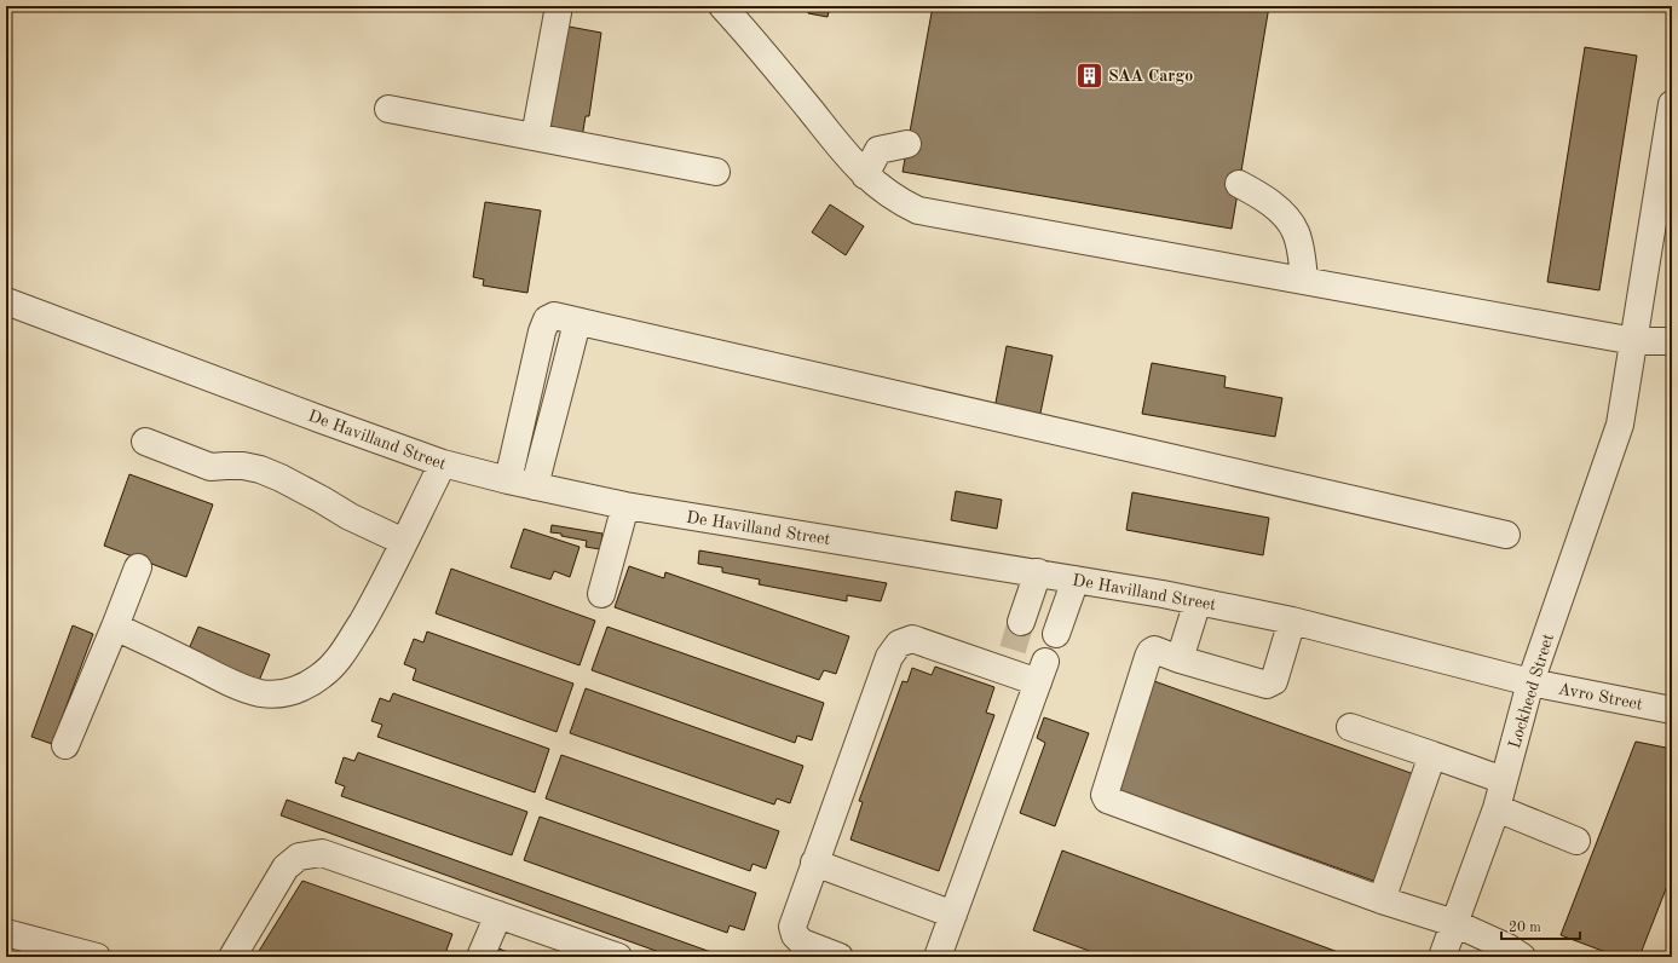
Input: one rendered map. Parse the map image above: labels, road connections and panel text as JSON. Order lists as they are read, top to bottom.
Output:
{
  "streets": {
    "street": ["De Havilland Street", "Lockheed Street", "Avro Street"]
  },
  "crossings": [
    ["De Havilland Street", "Lockheed Street"],
    ["De Havilland Street", "Avro Street"],
    ["Lockheed Street", "Avro Street"]
  ],
  "places": {
    "building": ["SAA Cargo"]
  },
  "scale_bar": "20 m"
}
